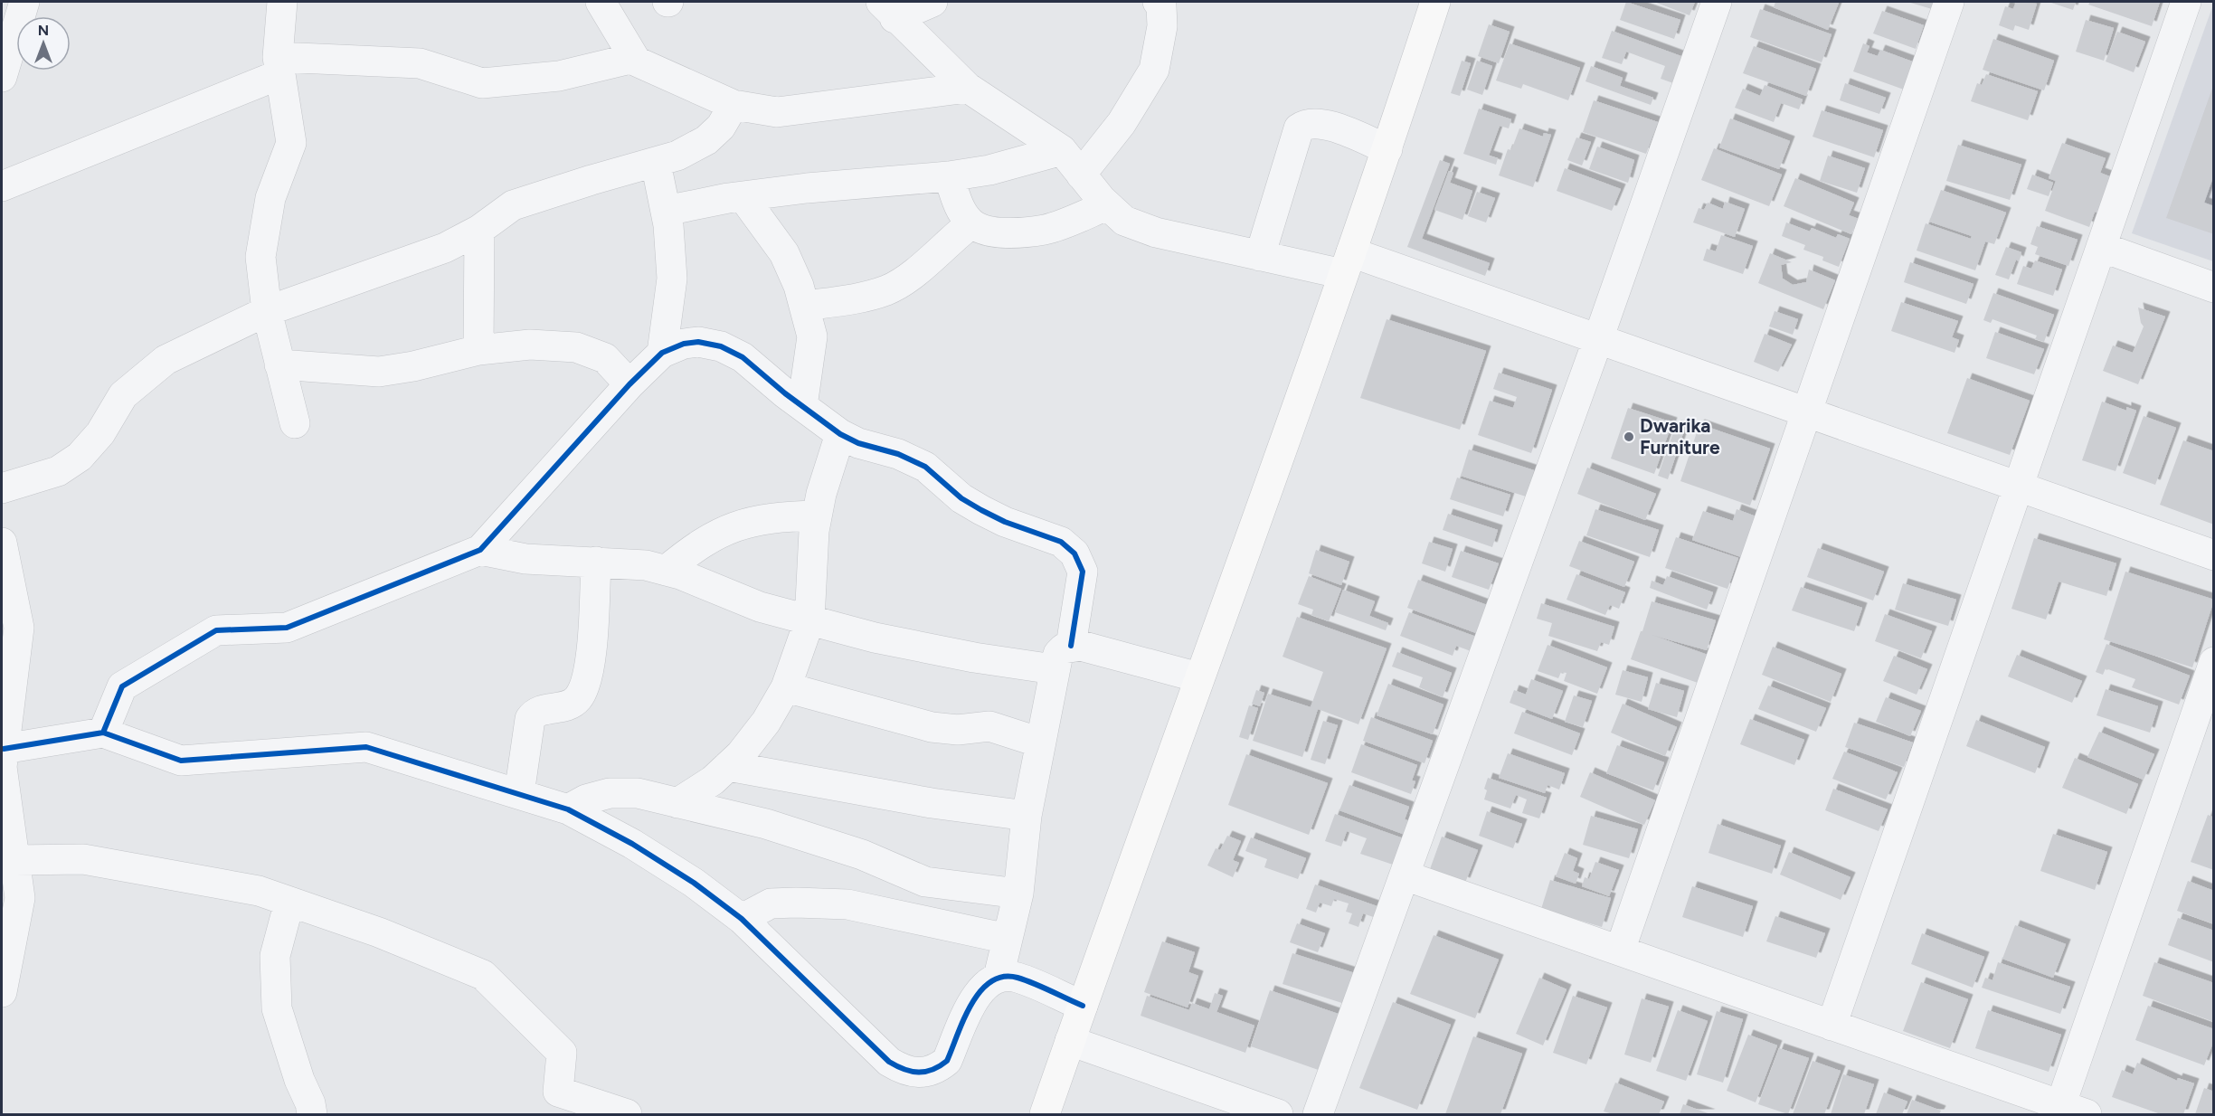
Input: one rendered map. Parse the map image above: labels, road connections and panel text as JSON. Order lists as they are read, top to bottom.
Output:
{
  "places": ["Dwarika Furniture"],
  "north": "top"
}
